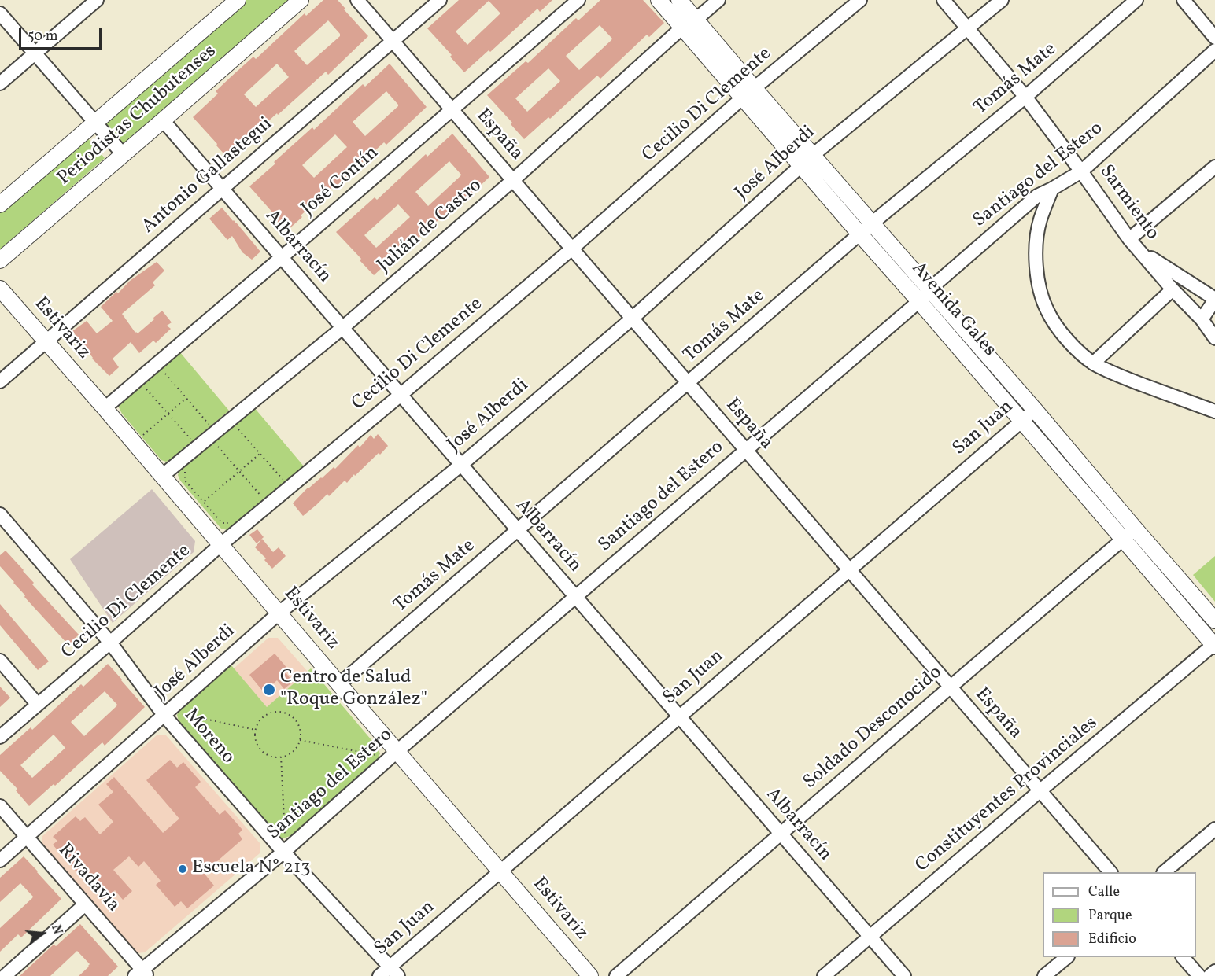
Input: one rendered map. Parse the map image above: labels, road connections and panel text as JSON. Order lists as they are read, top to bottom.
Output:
{
  "streets": {
    "street": [
      "Tomás Mate",
      "Cecilio Di Clemente",
      "Periodistas Chubutenses",
      "España",
      "José Alberdi",
      "Santiago del Estero",
      "Antonio Gallastegui",
      "José Contín",
      "Sarmiento",
      "Julián de Castro",
      "Albarracín",
      "Avenida Gales",
      "Estivariz",
      "San Juan",
      "Soldado Desconocido",
      "Moreno",
      "Constituyentes Provinciales",
      "Rivadavia"
    ]
  },
  "crossings": [
    ["Tomás Mate", "España"],
    ["Tomás Mate", "Sarmiento"],
    ["Tomás Mate", "Albarracín"],
    ["Tomás Mate", "Avenida Gales"],
    ["Tomás Mate", "Estivariz"],
    ["Cecilio Di Clemente", "España"],
    ["Cecilio Di Clemente", "Albarracín"],
    ["Cecilio Di Clemente", "Avenida Gales"],
    ["Cecilio Di Clemente", "Estivariz"],
    ["Cecilio Di Clemente", "Moreno"],
    ["Periodistas Chubutenses", "Albarracín"],
    ["España", "José Alberdi"],
    ["España", "Santiago del Estero"],
    ["España", "Antonio Gallastegui"],
    ["España", "José Contín"],
    ["España", "Julián de Castro"],
    ["España", "San Juan"],
    ["España", "Soldado Desconocido"],
    ["España", "Constituyentes Provinciales"],
    ["José Alberdi", "Sarmiento"],
    ["José Alberdi", "Albarracín"],
    ["José Alberdi", "Avenida Gales"],
    ["José Alberdi", "Estivariz"],
    ["José Alberdi", "Moreno"],
    ["José Alberdi", "Rivadavia"],
    ["Santiago del Estero", "Sarmiento"],
    ["Santiago del Estero", "Albarracín"],
    ["Santiago del Estero", "Avenida Gales"],
    ["Santiago del Estero", "Estivariz"],
    ["Santiago del Estero", "Moreno"],
    ["Santiago del Estero", "Rivadavia"],
    ["Antonio Gallastegui", "Albarracín"],
    ["Antonio Gallastegui", "Estivariz"],
    ["José Contín", "Albarracín"],
    ["José Contín", "Estivariz"],
    ["Julián de Castro", "Albarracín"],
    ["Julián de Castro", "Avenida Gales"],
    ["Julián de Castro", "Estivariz"],
    ["Albarracín", "San Juan"],
    ["Albarracín", "Soldado Desconocido"],
    ["Albarracín", "Constituyentes Provinciales"],
    ["Avenida Gales", "San Juan"],
    ["Avenida Gales", "Soldado Desconocido"],
    ["Avenida Gales", "Constituyentes Provinciales"],
    ["Estivariz", "San Juan"],
    ["San Juan", "Moreno"]
  ],
  "places": ["Centro de Salud \"Roque González\"", "Escuela N° 213"],
  "legend": ["Calle", "Parque", "Edificio"],
  "scale_bar": "50 m",
  "north": "right"
}
